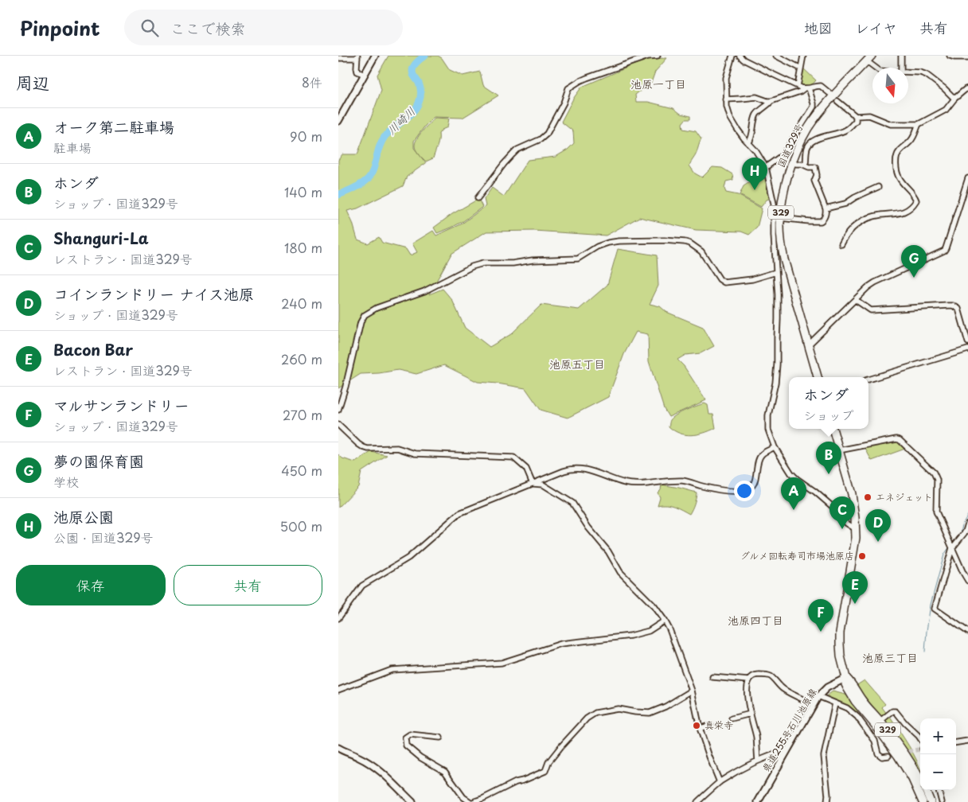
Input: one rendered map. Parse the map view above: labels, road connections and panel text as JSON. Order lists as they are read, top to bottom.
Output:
{
  "streets": {
    "highway": ["国道329号", "329"],
    "main road": ["県道255号石川池原線"]
  },
  "crossings": [
    ["329", "県道255号石川池原線"]
  ],
  "districts": [
    "池原一丁目",
    "池原五丁目",
    "池原四丁目",
    "池原三丁目"
  ],
  "water": ["川崎川"],
  "places": ["エネジェット", "グルメ回転寿司市場池原店", "真栄寺"],
  "north": "bottom",
  "page": {
    "header": "Pinpoint",
    "search": "ここで検索",
    "nav": ["地図", "レイヤ", "共有"],
    "heading": ["周辺", "8件"],
    "list": [
      {
        "mark": "A",
        "name": "オーク第二駐車場",
        "note": "駐車場",
        "value": "90 m"
      },
      {
        "mark": "B",
        "name": "ホンダ",
        "note": "ショップ · 国道329号",
        "value": "140 m"
      },
      {
        "mark": "C",
        "name": "Shanguri-La",
        "note": "レストラン · 国道329号",
        "value": "180 m"
      },
      {
        "mark": "D",
        "name": "コインランドリー ナイス池原",
        "note": "ショップ · 国道329号",
        "value": "240 m"
      },
      {
        "mark": "E",
        "name": "Bacon Bar",
        "note": "レストラン · 国道329号",
        "value": "260 m"
      },
      {
        "mark": "F",
        "name": "マルサンランドリー",
        "note": "ショップ · 国道329号",
        "value": "270 m"
      },
      {
        "mark": "G",
        "name": "夢の園保育園",
        "note": "学校",
        "value": "450 m"
      },
      {
        "mark": "H",
        "name": "池原公園",
        "note": "公園 · 国道329号",
        "value": "500 m"
      }
    ],
    "pins": [
      "H",
      "G",
      "B",
      "A",
      "C",
      "D",
      "E",
      "F"
    ],
    "popup": ["ホンダ", "ショップ"],
    "buttons": ["保存", "共有"],
    "map_buttons": ["+", "−"]
  }
}
